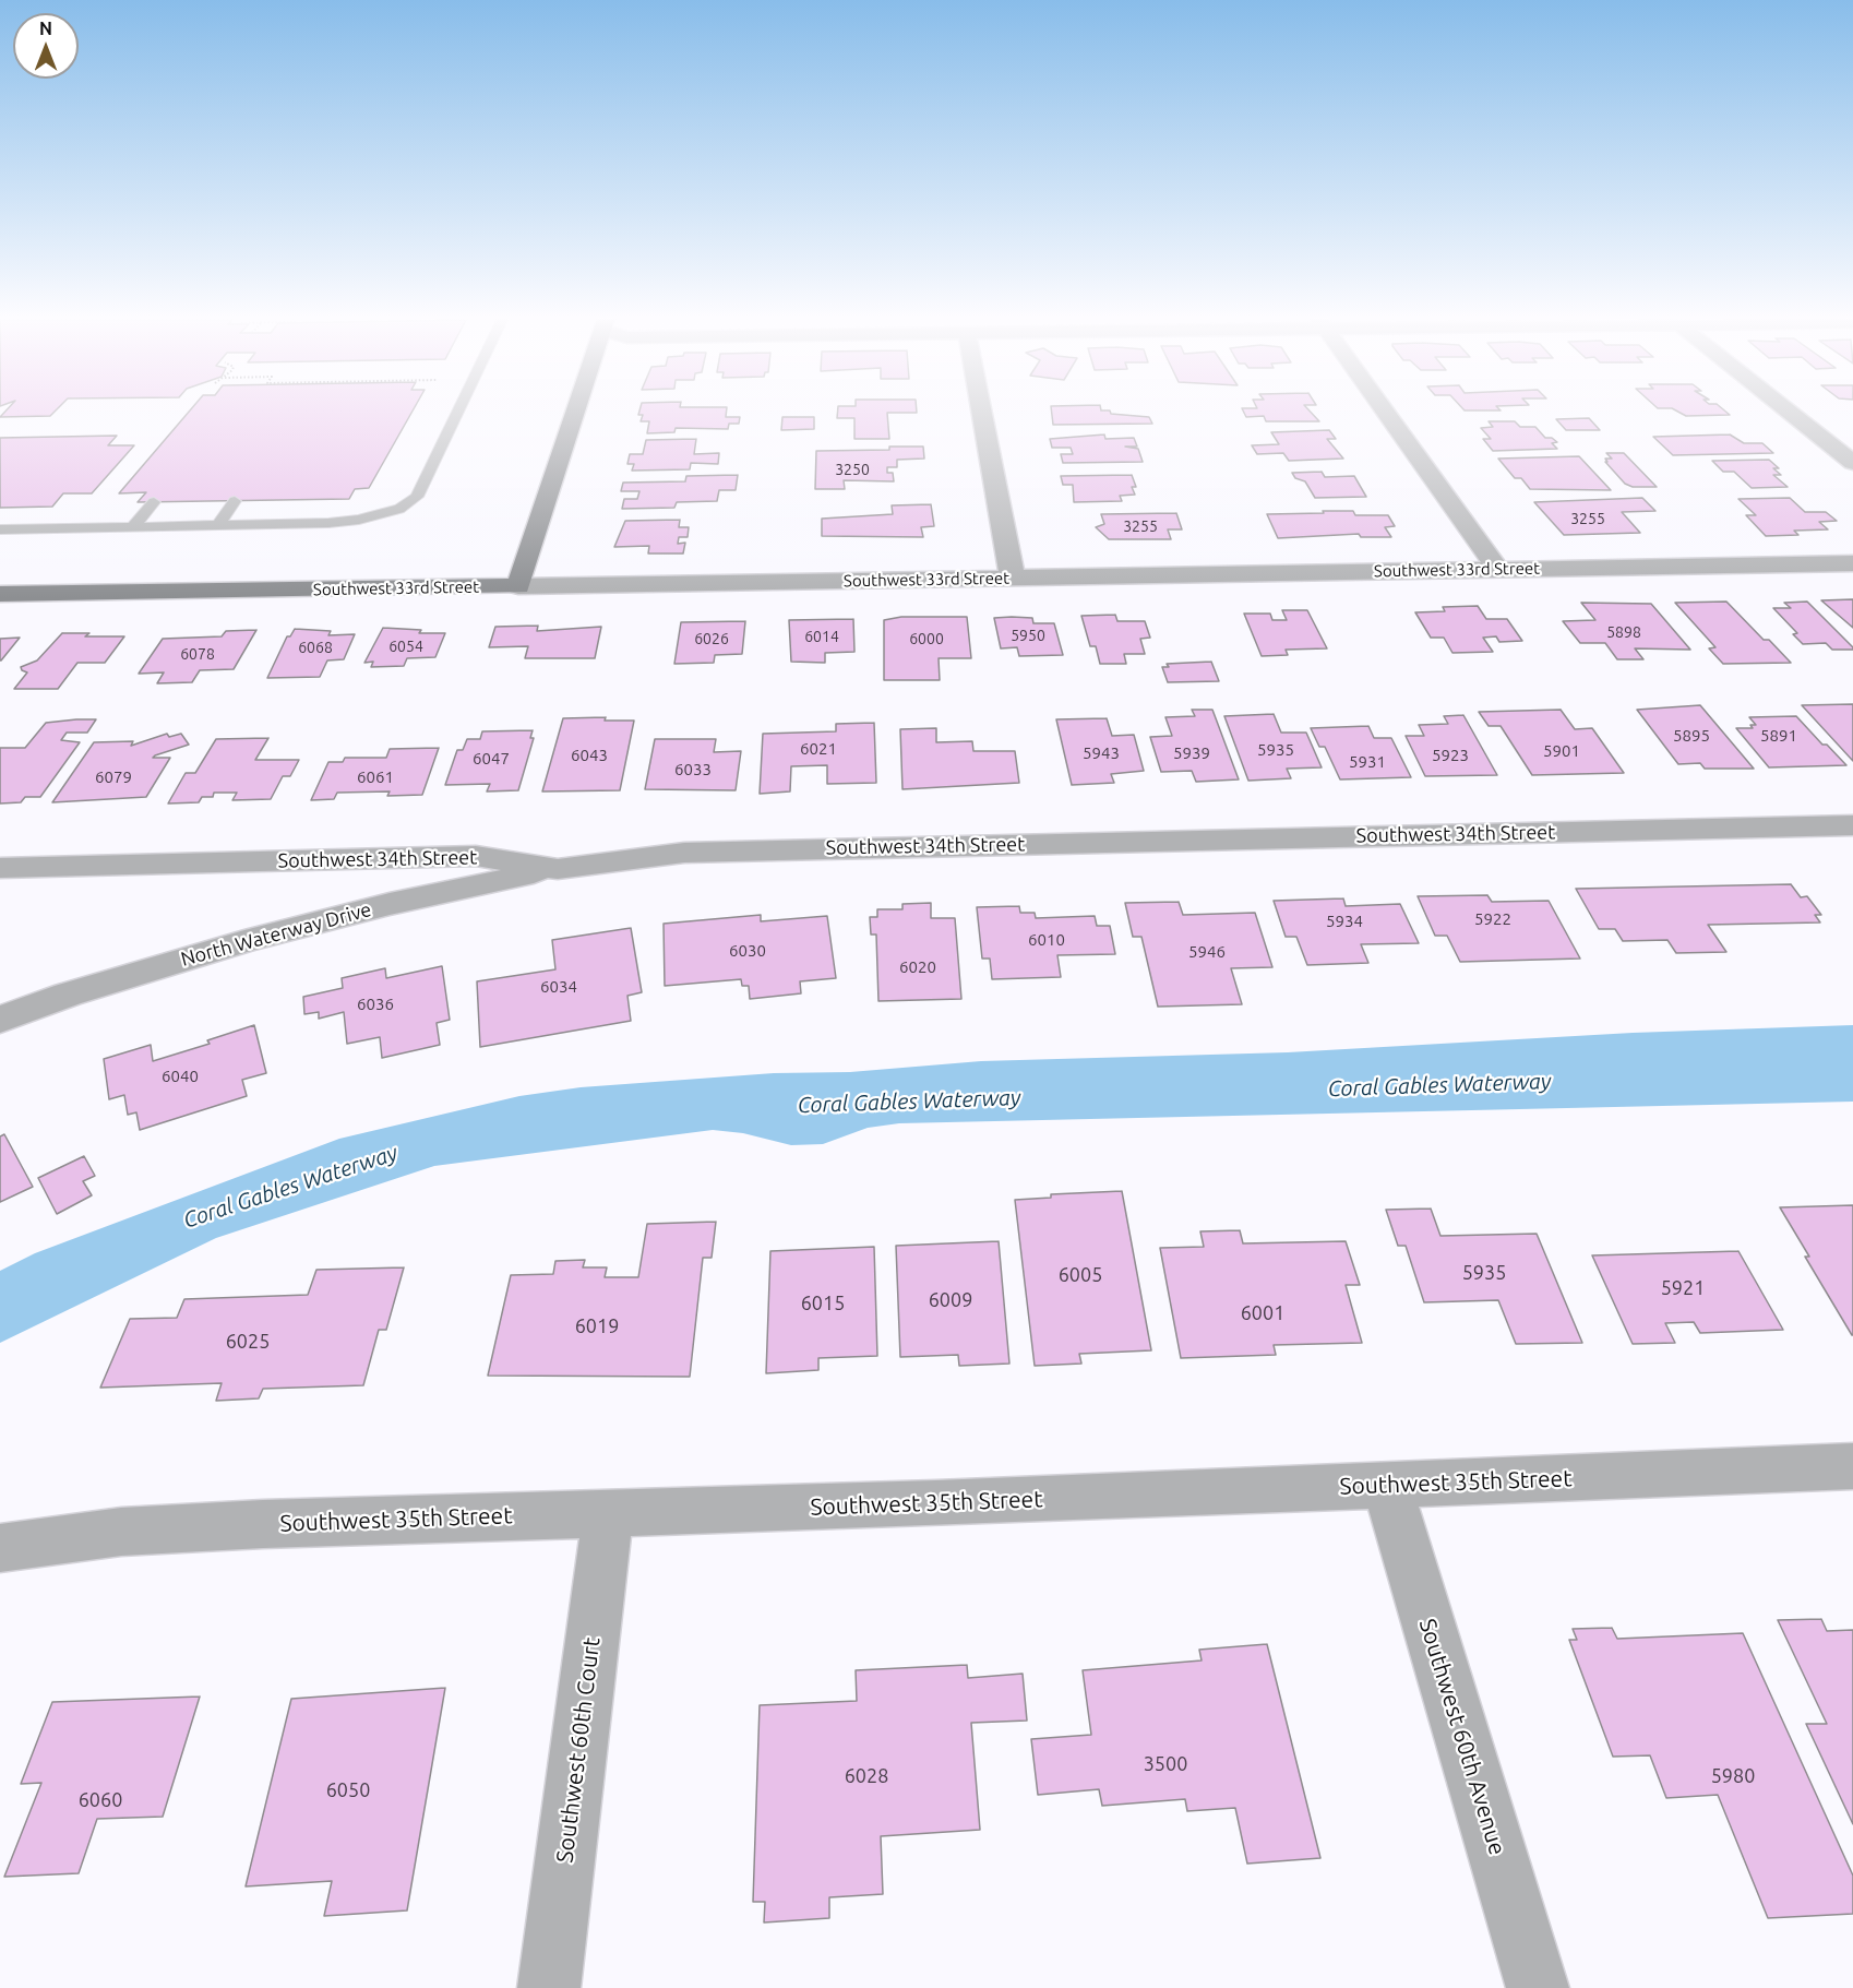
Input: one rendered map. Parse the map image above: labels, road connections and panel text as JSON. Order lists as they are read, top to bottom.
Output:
{
  "streets": {
    "street": [
      "Southwest 33rd Street",
      "Southwest 34th Street",
      "North Waterway Drive",
      "Southwest 35th Street",
      "Southwest 60th Avenue",
      "Southwest 60th Court"
    ]
  },
  "crossings": [
    ["Southwest 34th Street", "North Waterway Drive"],
    ["Southwest 35th Street", "Southwest 60th Avenue"],
    ["Southwest 35th Street", "Southwest 60th Court"]
  ],
  "water": ["Coral Gables Waterway"],
  "house_numbers": [
    "3250",
    "3255",
    "3255",
    "5898",
    "5950",
    "6014",
    "6026",
    "6000",
    "6054",
    "6068",
    "6078",
    "5895",
    "5891",
    "6021",
    "5935",
    "5901",
    "5943",
    "5939",
    "6043",
    "5923",
    "6047",
    "5931",
    "6033",
    "6079",
    "6061",
    "5922",
    "5934",
    "6010",
    "6030",
    "5946",
    "6020",
    "6034",
    "6036",
    "6040",
    "5935",
    "6005",
    "5921",
    "6009",
    "6015",
    "6001",
    "6019",
    "6025",
    "3500",
    "6028",
    "5980",
    "6050",
    "6060"
  ],
  "north": "top"
}
